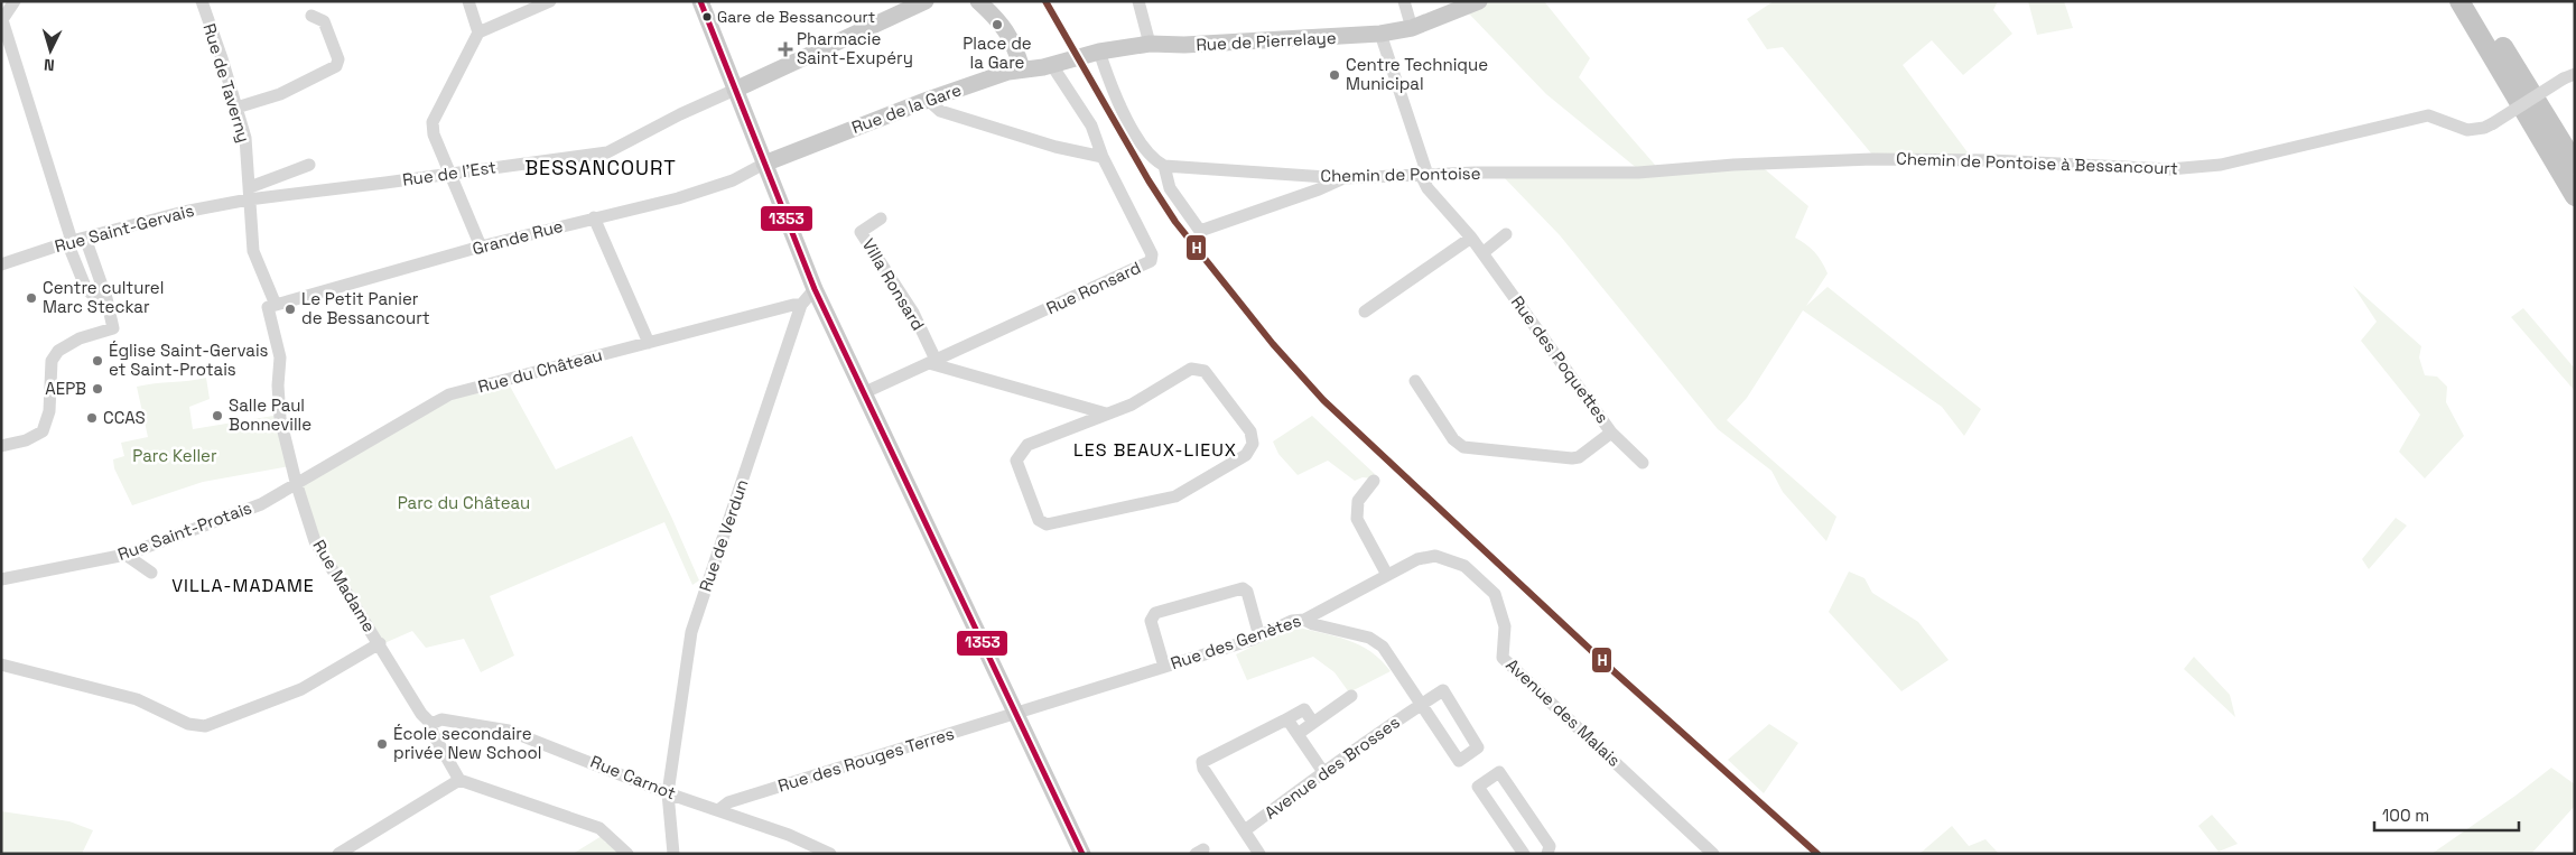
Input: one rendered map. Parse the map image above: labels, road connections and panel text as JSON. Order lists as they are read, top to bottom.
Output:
{
  "streets": {
    "main road": ["Rue de Pierrelaye", "Rue de la Gare"],
    "street": [
      "Rue de Taverny",
      "Chemin de Pontoise à Bessancourt",
      "Rue de l'Est",
      "Chemin de Pontoise",
      "Rue Saint-Gervais",
      "Grande Rue",
      "Villa Ronsard",
      "Rue Ronsard",
      "Rue des Poquettes",
      "Rue du Château",
      "Rue Saint-Protais",
      "Rue de Verdun",
      "Rue Madame",
      "Rue des Genètes",
      "Avenue des Malais",
      "Rue des Rouges Terres",
      "Avenue des Brosses",
      "Rue Carnot"
    ]
  },
  "crossings": [
    ["Rue de Pierrelaye", "Rue de la Gare"],
    ["Rue de Pierrelaye", "Rue Ronsard"],
    ["Rue de Pierrelaye", "Rue des Poquettes"],
    ["Rue de Taverny", "Rue de l'Est"],
    ["Rue de Taverny", "Rue Saint-Gervais"],
    ["Rue de Taverny", "Rue Madame"],
    ["Rue de la Gare", "Grande Rue"],
    ["Rue de la Gare", "Rue Ronsard"],
    ["Chemin de Pontoise à Bessancourt", "Chemin de Pontoise"],
    ["Rue de l'Est", "Rue Saint-Gervais"],
    ["Chemin de Pontoise", "Rue des Poquettes"],
    ["Grande Rue", "Rue Madame"],
    ["Villa Ronsard", "Rue Ronsard"],
    ["Rue du Château", "Rue Saint-Protais"],
    ["Rue du Château", "Rue de Verdun"],
    ["Rue du Château", "Rue Madame"],
    ["Rue Saint-Protais", "Rue Madame"],
    ["Rue de Verdun", "Rue Carnot"],
    ["Rue Madame", "Rue Carnot"],
    ["Rue des Genètes", "Avenue des Malais"],
    ["Rue des Genètes", "Rue des Rouges Terres"],
    ["Rue des Genètes", "Avenue des Brosses"],
    ["Rue des Rouges Terres", "Rue Carnot"]
  ],
  "districts": ["BESSANCOURT", "LES BEAUX-LIEUX", "VILLA-MADAME"],
  "parks": ["Parc Keller", "Parc du Château"],
  "places": {
    "other": [
      "Gare de Bessancourt",
      "Place de la Gare",
      "Centre Technique Municipal",
      "Centre culturel Marc Steckar",
      "Le Petit Panier de Bessancourt",
      "Église Saint-Gervais et Saint-Protais",
      "AEPB",
      "Salle Paul Bonneville",
      "CCAS",
      "École secondaire privée New School"
    ],
    "health": ["Pharmacie Saint-Exupéry"]
  },
  "lines": ["transit line H", "transit line 1353"],
  "scale_bar": "100 m",
  "north": "bottom"
}
